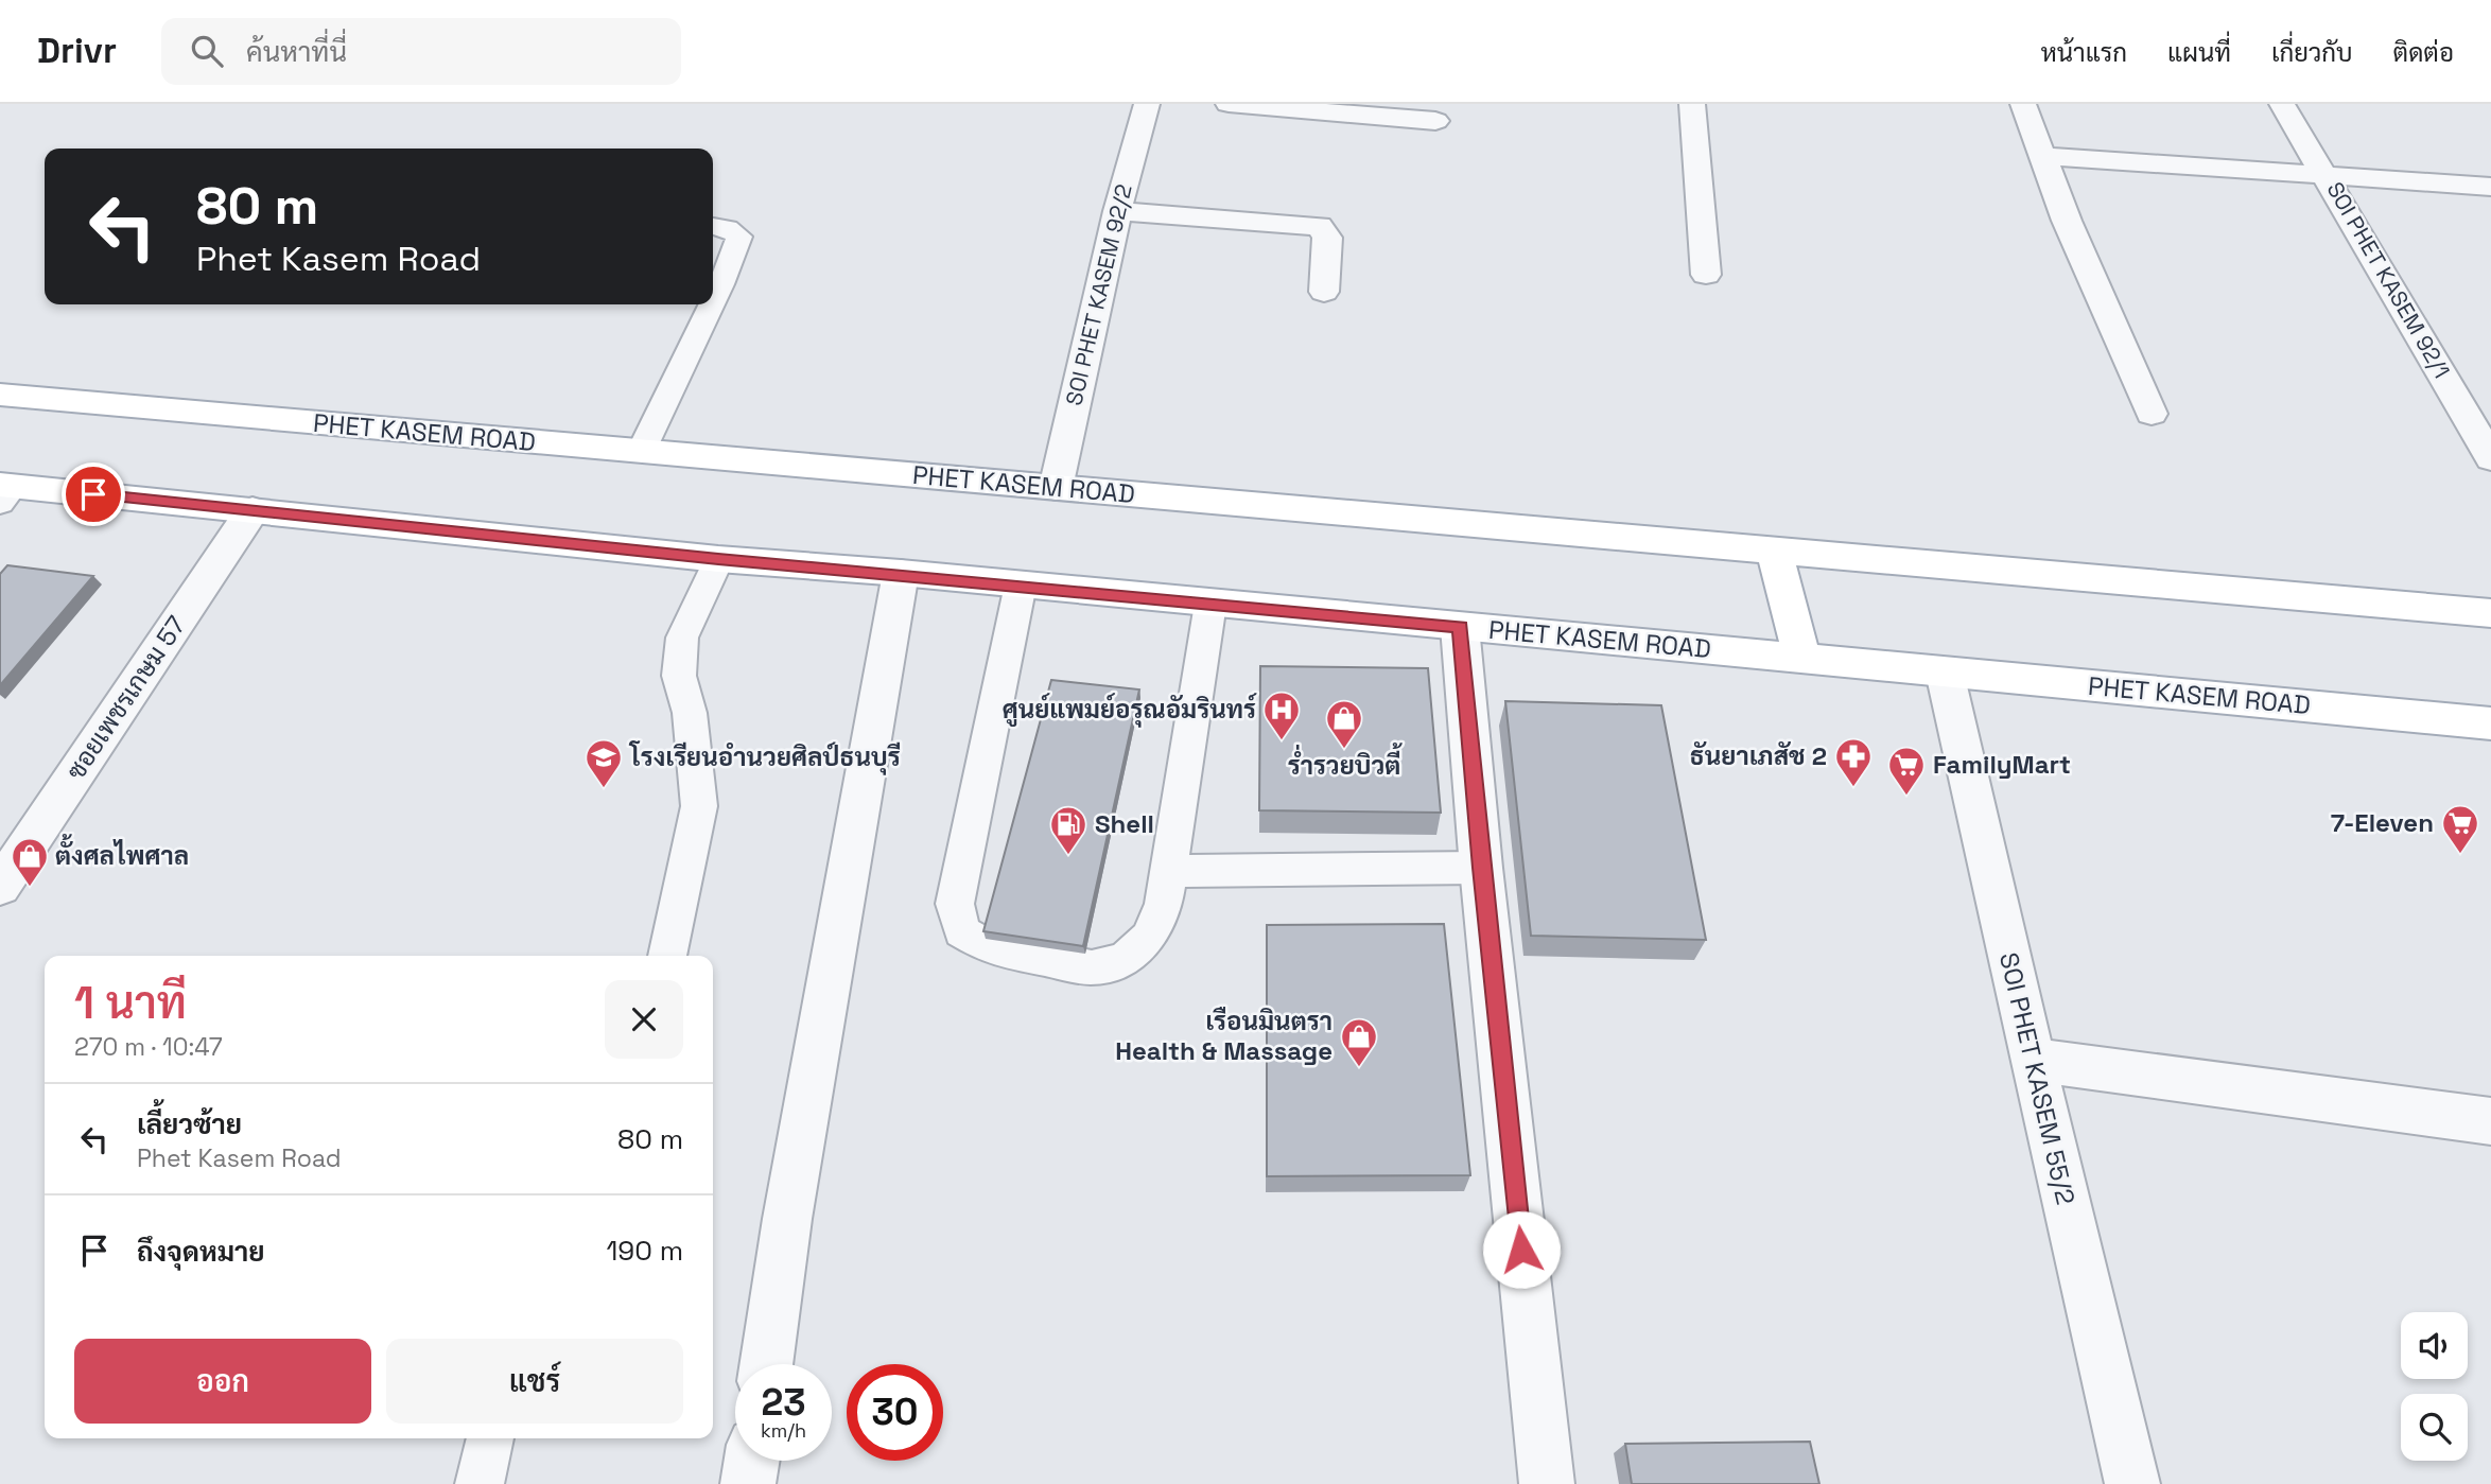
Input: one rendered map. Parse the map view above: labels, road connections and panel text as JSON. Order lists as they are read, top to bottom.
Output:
{
  "streets": {
    "main road": ["PHET KASEM ROAD"],
    "street": [
      "SOI PHET KASEM 92/1",
      "SOI PHET KASEM 92/2",
      "ซอยเพชรเกษม 57",
      "SOI PHET KASEM 55/2"
    ]
  },
  "crossings": [
    ["SOI PHET KASEM 92/2", "PHET KASEM ROAD"],
    ["PHET KASEM ROAD", "ซอยเพชรเกษม 57"],
    ["PHET KASEM ROAD", "SOI PHET KASEM 55/2"]
  ],
  "places": {
    "hospital": ["ศูนย์แพมย์อรุณอัมรินทร์"],
    "shop": ["ร่ำรวยบิวตี้", "ตั้งศลไพศาล", "เรือนมินตรา Health & Massage"],
    "pharmacy": ["ธันยาเภสัช 2"],
    "school or university": ["โรงเรียนอำนวยศิลป์ธนบุรี"],
    "supermarket": ["FamilyMart", "7-Eleven"],
    "fuel station": ["Shell"]
  },
  "page": {
    "header": "Drivr",
    "search": "ค้นหาที่นี่",
    "nav": [
      "หน้าแรก",
      "แผนที่",
      "เกี่ยวกับ",
      "ติดต่อ"
    ],
    "turn": ["80 m", "Phet Kasem Road"],
    "heading": ["1 นาที", "270 m · 10:47"],
    "list": [
      {
        "name": "เลี้ยวซ้าย",
        "note": "Phet Kasem Road",
        "value": "80 m"
      },
      {
        "name": "ถึงจุดหมาย",
        "value": "190 m"
      }
    ],
    "buttons": ["ออก", "แชร์"],
    "speed": "23 km/h",
    "limit": "30"
  }
}
